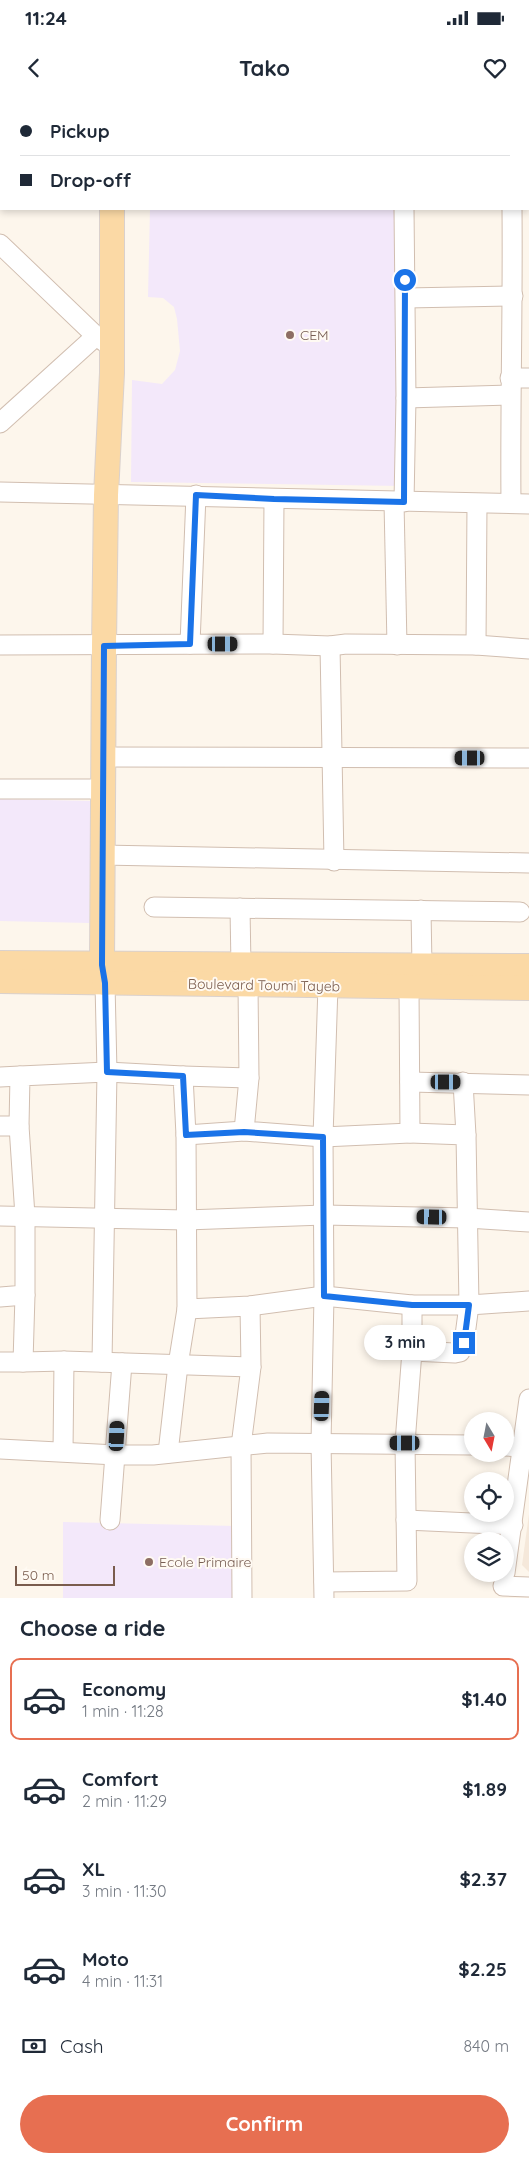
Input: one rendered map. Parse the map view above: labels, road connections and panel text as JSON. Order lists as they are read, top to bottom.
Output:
{
  "streets": {
    "main road": ["Boulevard Toumi Tayeb"]
  },
  "places": ["CEM", "Ecole Primaire"],
  "scale_bar": "50 m",
  "north": "bottom",
  "page": {
    "status": "11:24",
    "header": "Tako",
    "banner": ["Pickup", "Drop-off"],
    "bubble": "3 min",
    "scale": "50 m",
    "heading": "Choose a ride",
    "list": [
      {
        "name": "Economy",
        "note": "1 min · 11:28",
        "value": "$1.40"
      },
      {
        "name": "Comfort",
        "note": "2 min · 11:29",
        "value": "$1.89"
      },
      {
        "name": "XL",
        "note": "3 min · 11:30",
        "value": "$2.37"
      },
      {
        "name": "Moto",
        "note": "4 min · 11:31",
        "value": "$2.25"
      }
    ],
    "pay": ["Cash", "840 m"],
    "buttons": "Confirm"
  }
}
